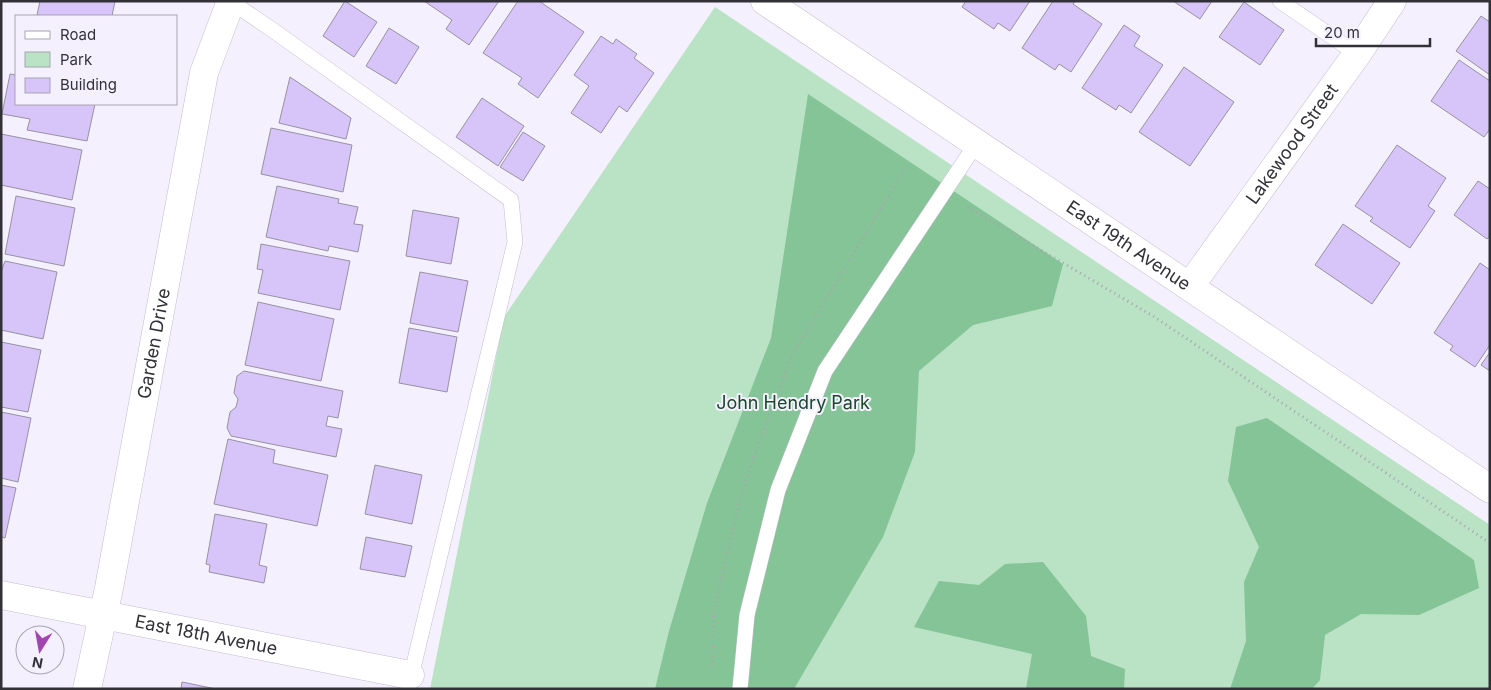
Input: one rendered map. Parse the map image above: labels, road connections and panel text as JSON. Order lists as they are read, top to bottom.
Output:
{
  "streets": {
    "street": [
      "Lakewood Street",
      "East 19th Avenue",
      "Garden Drive",
      "East 18th Avenue"
    ]
  },
  "crossings": [
    ["Lakewood Street", "East 19th Avenue"],
    ["Garden Drive", "East 18th Avenue"]
  ],
  "parks": ["John Hendry Park"],
  "legend": ["Road", "Park", "Building"],
  "scale_bar": "20 m",
  "north": "bottom"
}
